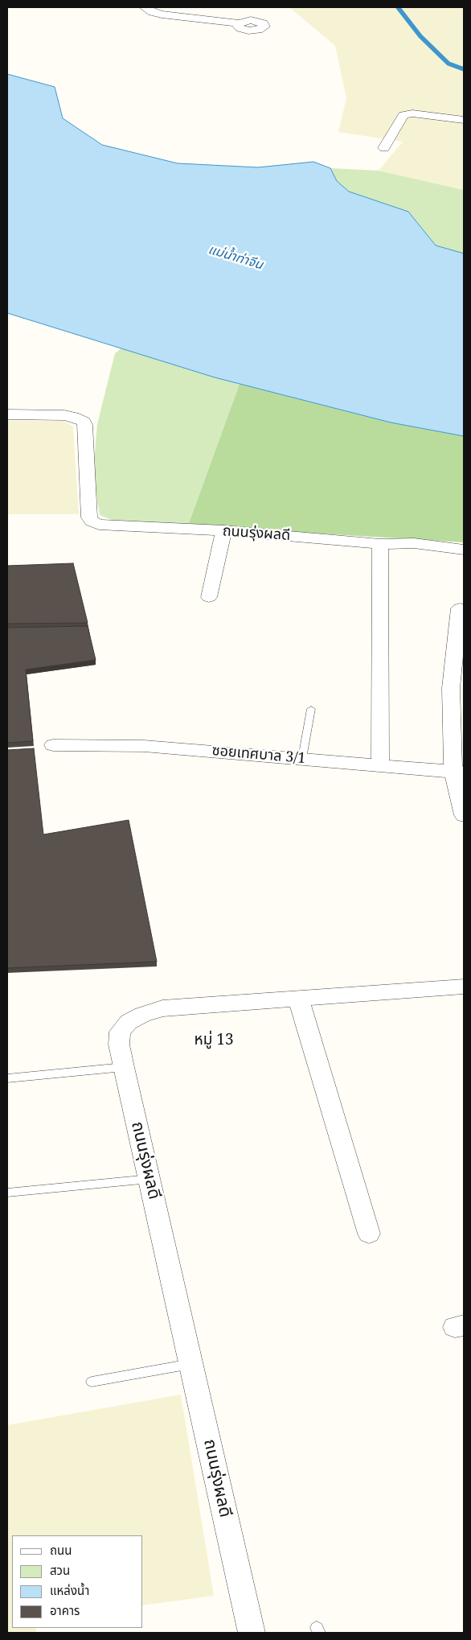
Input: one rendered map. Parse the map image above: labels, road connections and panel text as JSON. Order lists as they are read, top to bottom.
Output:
{
  "streets": {
    "street": ["ถนนรุ่งผลดี", "ซอยเทศบาล 3/1"]
  },
  "districts": ["หมู่ 13"],
  "water": ["แม่น้ำท่าจีน"],
  "legend": [
    "ถนน",
    "สวน",
    "แหล่งน้ำ",
    "อาคาร"
  ]
}
